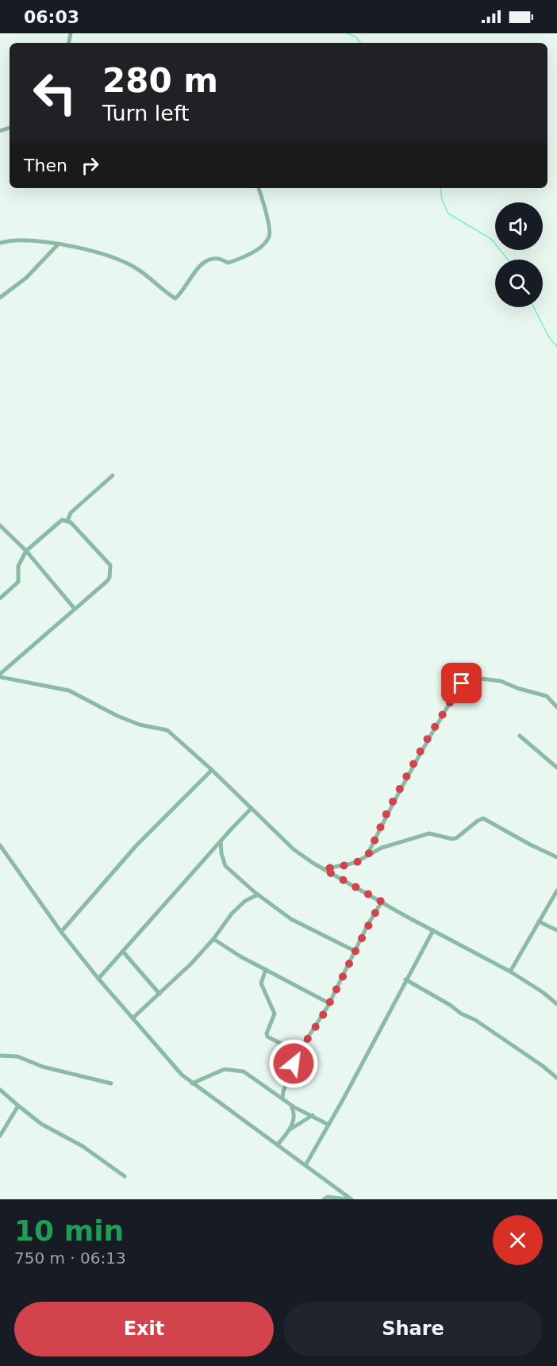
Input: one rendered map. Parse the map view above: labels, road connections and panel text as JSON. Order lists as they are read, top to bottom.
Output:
{
  "page": {
    "status": "06:03",
    "turn": ["280 m", "Turn left"],
    "then": "Then",
    "heading": ["10 min", "750 m · 06:13"],
    "buttons": ["Exit", "Share"]
  }
}
